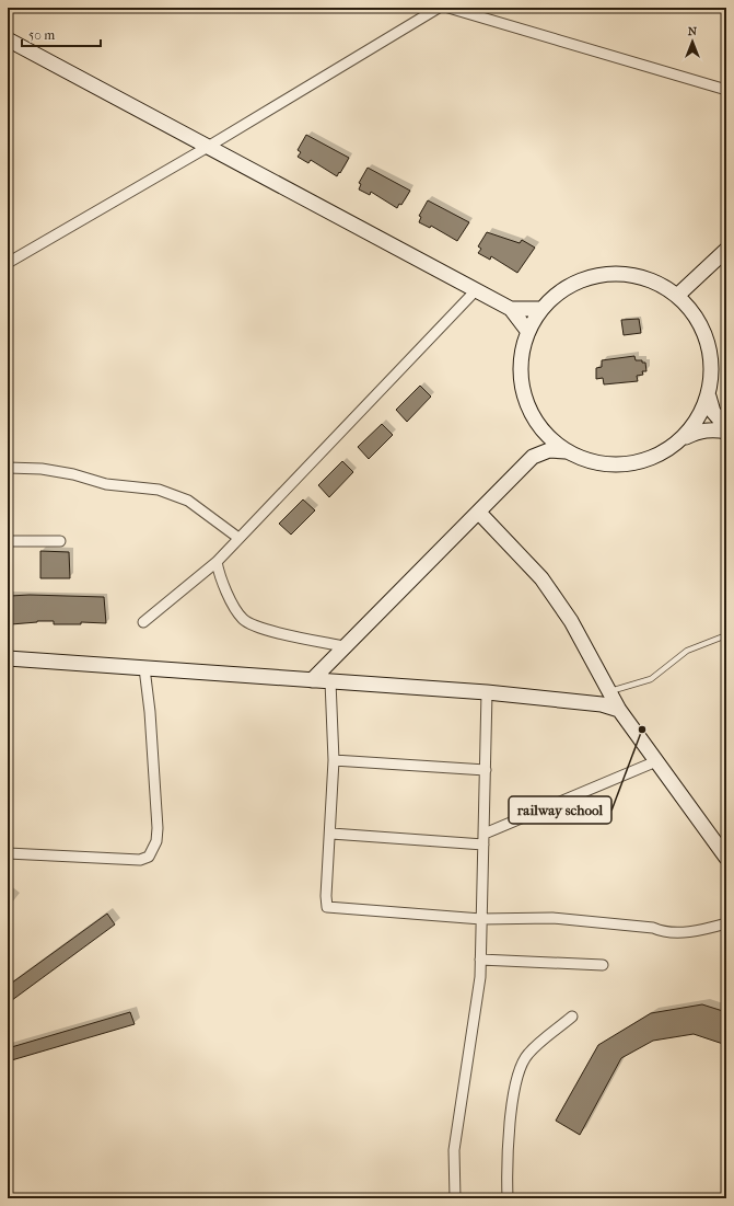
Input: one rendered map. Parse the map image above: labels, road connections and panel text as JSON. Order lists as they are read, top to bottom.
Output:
{
  "places": ["railway school"],
  "scale_bar": "50 m",
  "north": "top"
}
